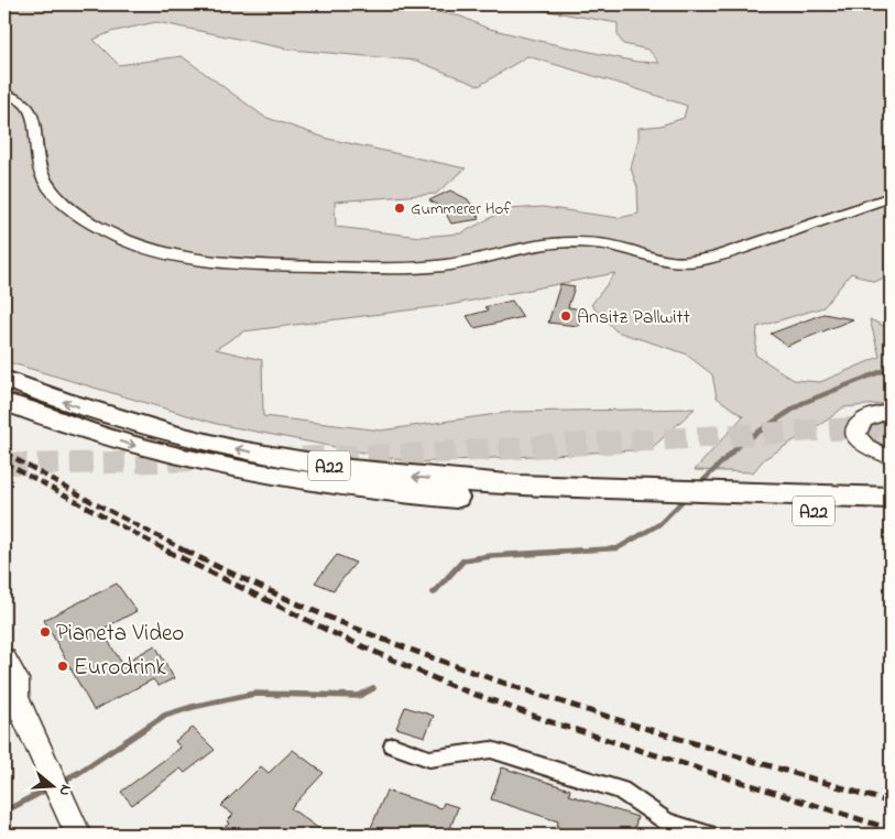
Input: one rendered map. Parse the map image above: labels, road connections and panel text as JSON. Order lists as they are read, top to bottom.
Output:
{
  "streets": {
    "highway": ["A22"]
  },
  "places": [
    "Gummerer Hof",
    "Ansitz Pallwitt",
    "Pianeta Video",
    "Eurodrink"
  ],
  "north": "right"
}
